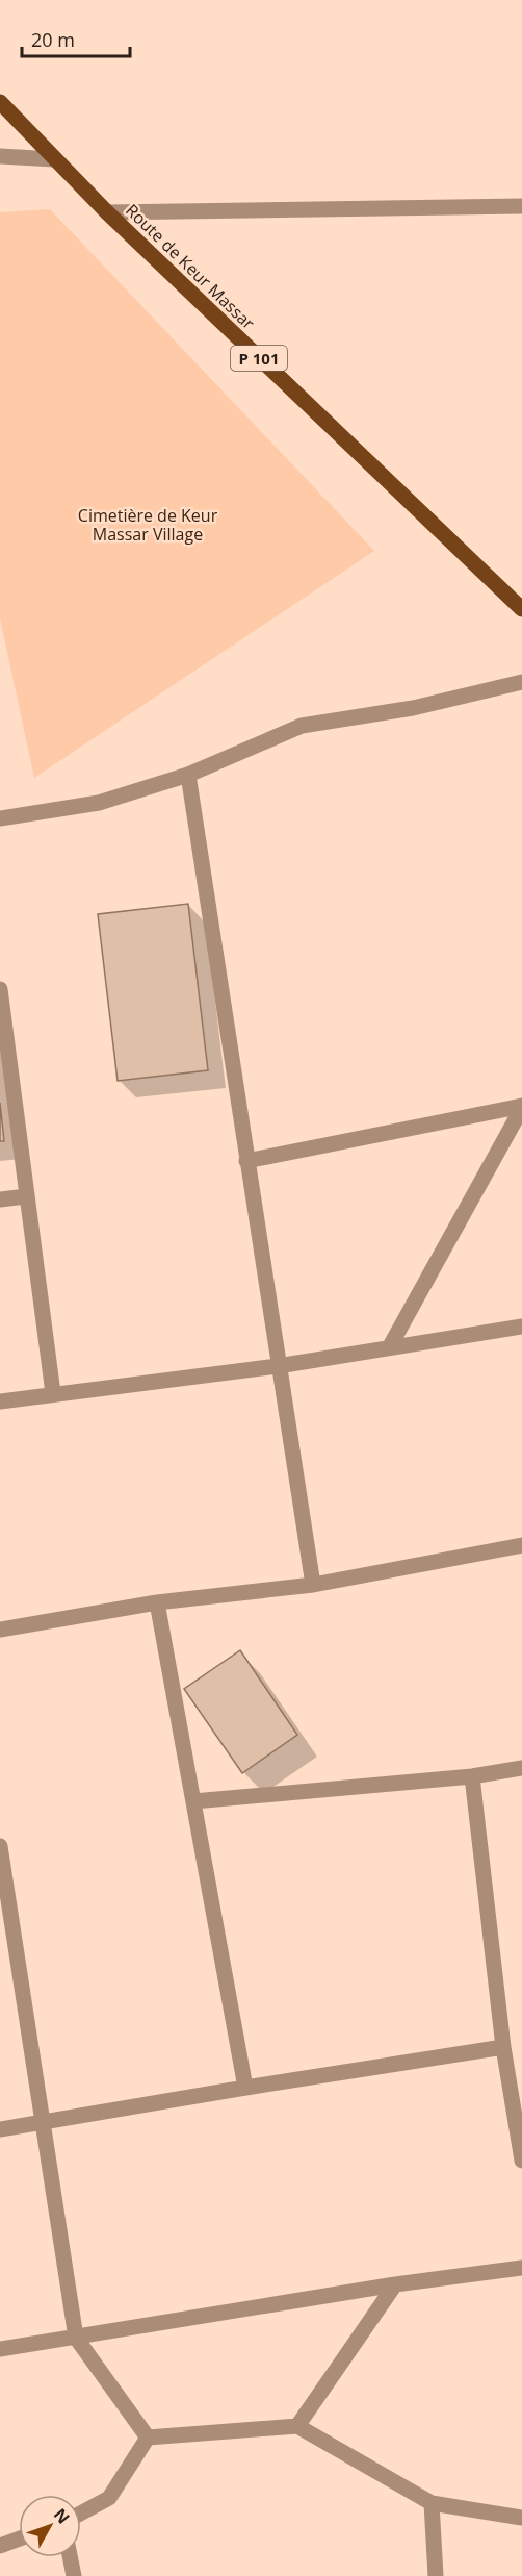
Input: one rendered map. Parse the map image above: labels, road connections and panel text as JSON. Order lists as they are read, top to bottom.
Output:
{
  "streets": {
    "main road": ["Route de Keur Massar", "P 101"]
  },
  "parks": ["Cimetière de Keur Massar Village"],
  "scale_bar": "20 m",
  "north": "top right"
}
